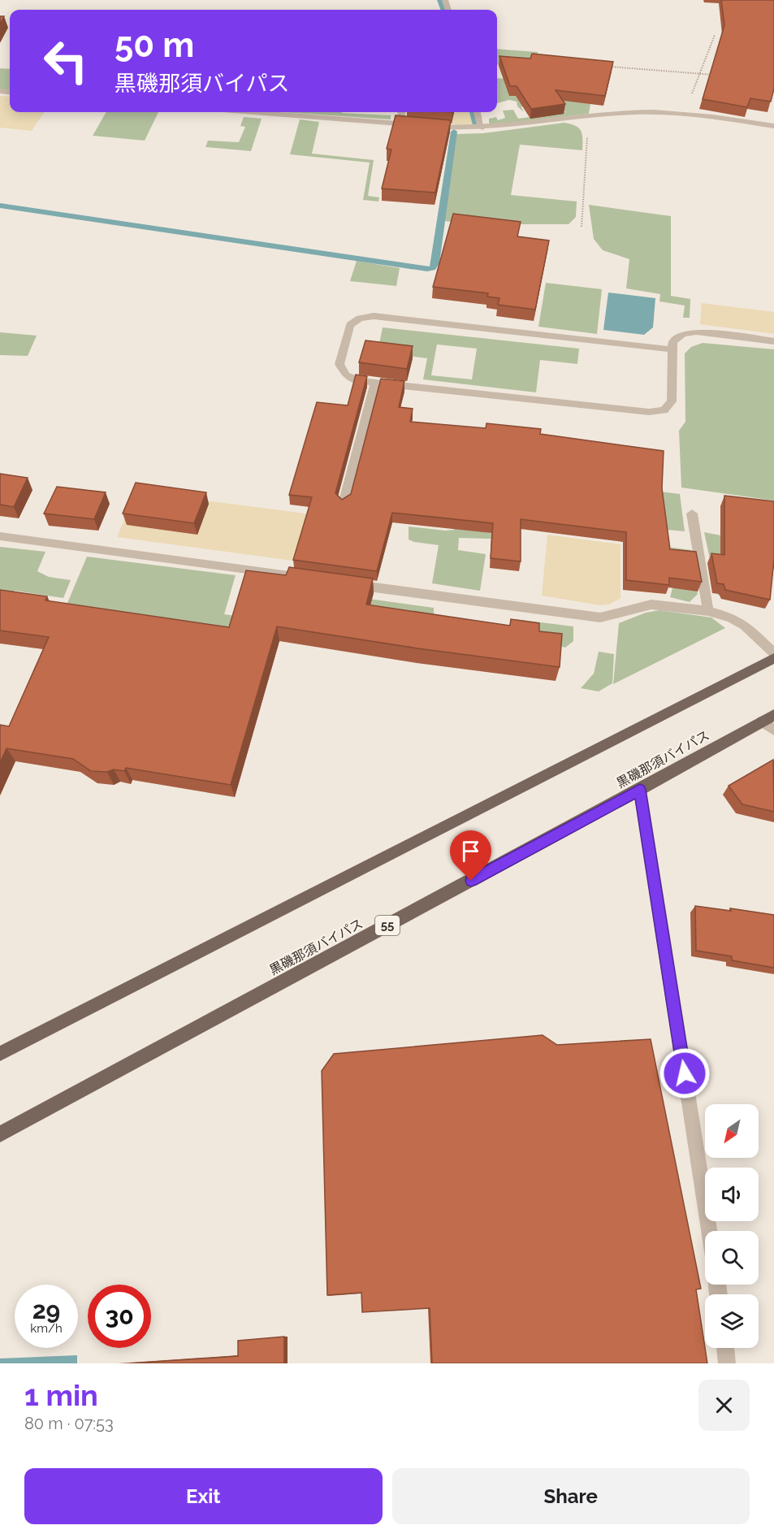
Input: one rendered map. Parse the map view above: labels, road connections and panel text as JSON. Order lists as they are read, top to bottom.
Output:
{
  "streets": {
    "main road": ["黒磯那須バイパス", "55"]
  },
  "north": "bottom left",
  "page": {
    "turn": ["50 m", "黒磯那須バイパス"],
    "speed": "29 km/h",
    "limit": "30",
    "heading": ["1 min", "80 m · 07:53"],
    "buttons": ["Exit", "Share"]
  }
}
